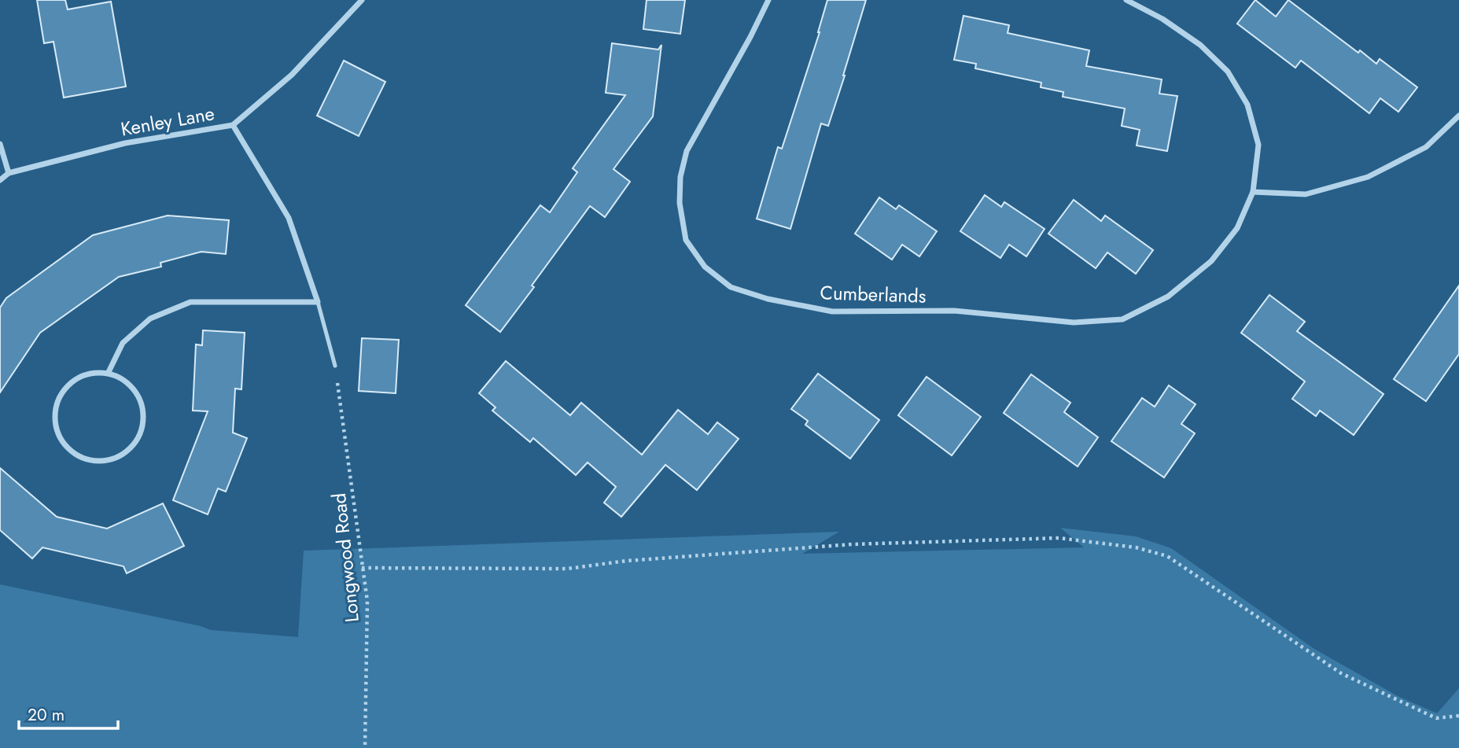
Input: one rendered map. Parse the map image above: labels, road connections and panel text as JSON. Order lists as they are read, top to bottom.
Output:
{
  "streets": {
    "street": ["Kenley Lane", "Cumberlands"],
    "path": ["Longwood Road"]
  },
  "scale_bar": "20 m"
}
